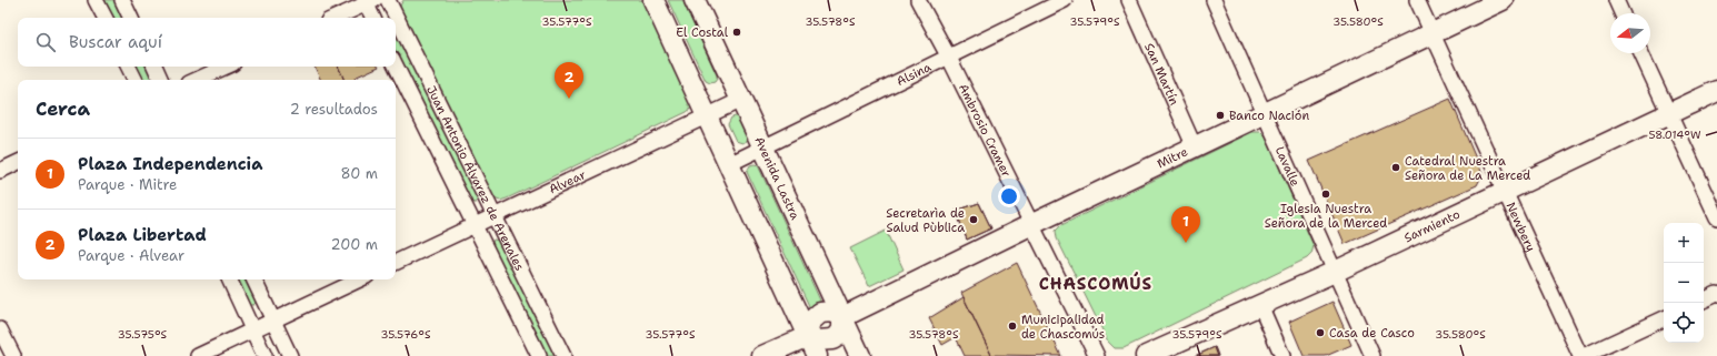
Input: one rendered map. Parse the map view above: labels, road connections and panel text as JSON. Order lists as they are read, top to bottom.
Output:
{
  "streets": {
    "main road": ["Mitre", "Avenida Lastra", "Sarmiento"],
    "street": [
      "San Martín",
      "Alsina",
      "Ambrosio Cramer",
      "Lavalle",
      "Juan Antonio Álvarez de Arenales",
      "Alvear",
      "Newbery"
    ]
  },
  "crossings": [
    ["San Martín", "Mitre"],
    ["Alsina", "Ambrosio Cramer"],
    ["Alsina", "Avenida Lastra"],
    ["Ambrosio Cramer", "Mitre"],
    ["Mitre", "Lavalle"],
    ["Mitre", "Avenida Lastra"],
    ["Mitre", "Newbery"],
    ["Lavalle", "Sarmiento"],
    ["Avenida Lastra", "Alvear"],
    ["Juan Antonio Álvarez de Arenales", "Alvear"],
    ["Sarmiento", "Newbery"]
  ],
  "districts": ["CHASCOMÚS"],
  "places": [
    "El Costal",
    "Banco Nación",
    "Catedral Nuestra Señora de La Merced",
    "Iglesia Nuestra Señora de la Merced",
    "Secretarìa de Salud Pùblica",
    "Municipalidad de Chascomús",
    "Casa de Casco"
  ],
  "north": "left",
  "page": {
    "search": "Buscar aquí",
    "pins": ["2", "1"],
    "heading": ["Cerca", "2 resultados"],
    "list": [
      {
        "mark": "1",
        "name": "Plaza Independencia",
        "note": "Parque · Mitre",
        "value": "80 m"
      },
      {
        "mark": "2",
        "name": "Plaza Libertad",
        "note": "Parque · Alvear",
        "value": "200 m"
      }
    ],
    "map_buttons": ["+", "−"]
  },
  "coordinates": [
    "35.577°S",
    "35.578°S",
    "35.579°S",
    "35.580°S",
    "58.014°W",
    "35.575°S",
    "35.576°S"
  ]
}
